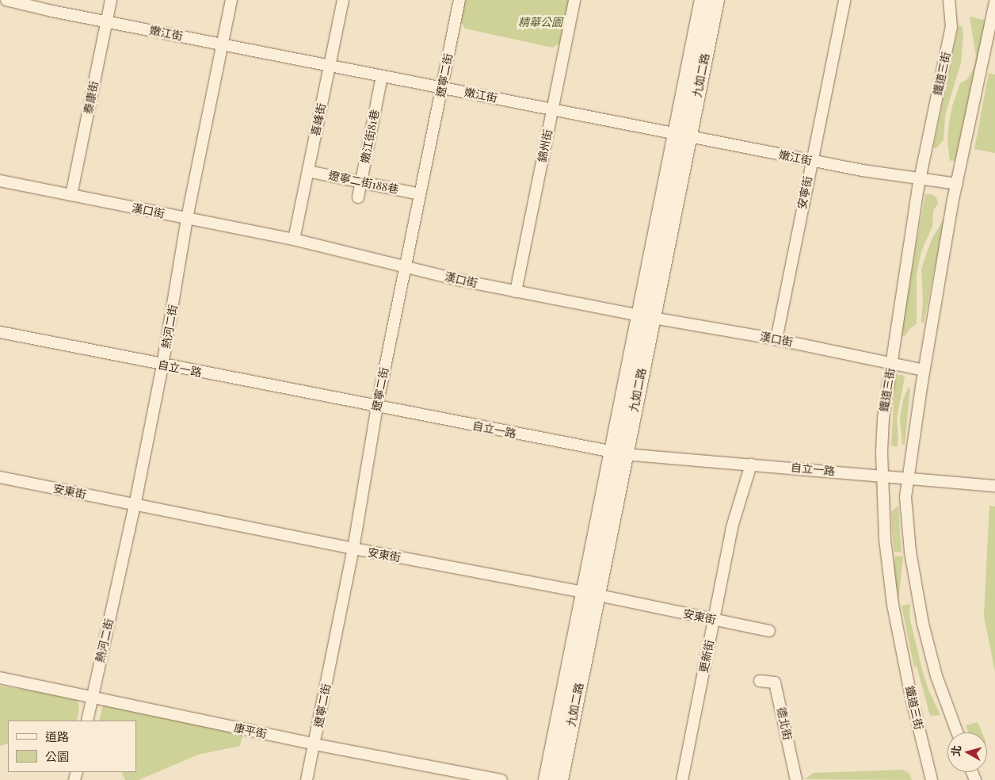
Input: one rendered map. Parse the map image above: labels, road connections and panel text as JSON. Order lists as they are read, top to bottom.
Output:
{
  "streets": {
    "street": [
      "嫩江街",
      "鐵道三街",
      "遼寧二街",
      "九如二路",
      "泰康街",
      "喜峰街",
      "嫩江街81巷",
      "錦州街",
      "遼寧二街188巷",
      "安寧街",
      "漢口街",
      "熱河二街",
      "自立一路",
      "安東街",
      "更新街",
      "德北街",
      "康平街"
    ]
  },
  "crossings": [
    ["嫩江街", "鐵道三街"],
    ["嫩江街", "遼寧二街"],
    ["嫩江街", "九如二路"],
    ["嫩江街", "泰康街"],
    ["嫩江街", "喜峰街"],
    ["嫩江街", "嫩江街81巷"],
    ["嫩江街", "錦州街"],
    ["嫩江街", "安寧街"],
    ["嫩江街", "熱河二街"],
    ["鐵道三街", "漢口街"],
    ["鐵道三街", "自立一路"],
    ["遼寧二街", "遼寧二街188巷"],
    ["遼寧二街", "漢口街"],
    ["遼寧二街", "自立一路"],
    ["遼寧二街", "安東街"],
    ["遼寧二街", "康平街"],
    ["九如二路", "漢口街"],
    ["九如二路", "自立一路"],
    ["九如二路", "安東街"],
    ["泰康街", "漢口街"],
    ["喜峰街", "遼寧二街188巷"],
    ["喜峰街", "漢口街"],
    ["嫩江街81巷", "遼寧二街188巷"],
    ["錦州街", "漢口街"],
    ["安寧街", "漢口街"],
    ["漢口街", "熱河二街"],
    ["熱河二街", "自立一路"],
    ["熱河二街", "安東街"],
    ["熱河二街", "康平街"],
    ["自立一路", "更新街"],
    ["安東街", "更新街"]
  ],
  "parks": ["精華公園"],
  "legend": ["道路", "公園"],
  "north": "left"
}
